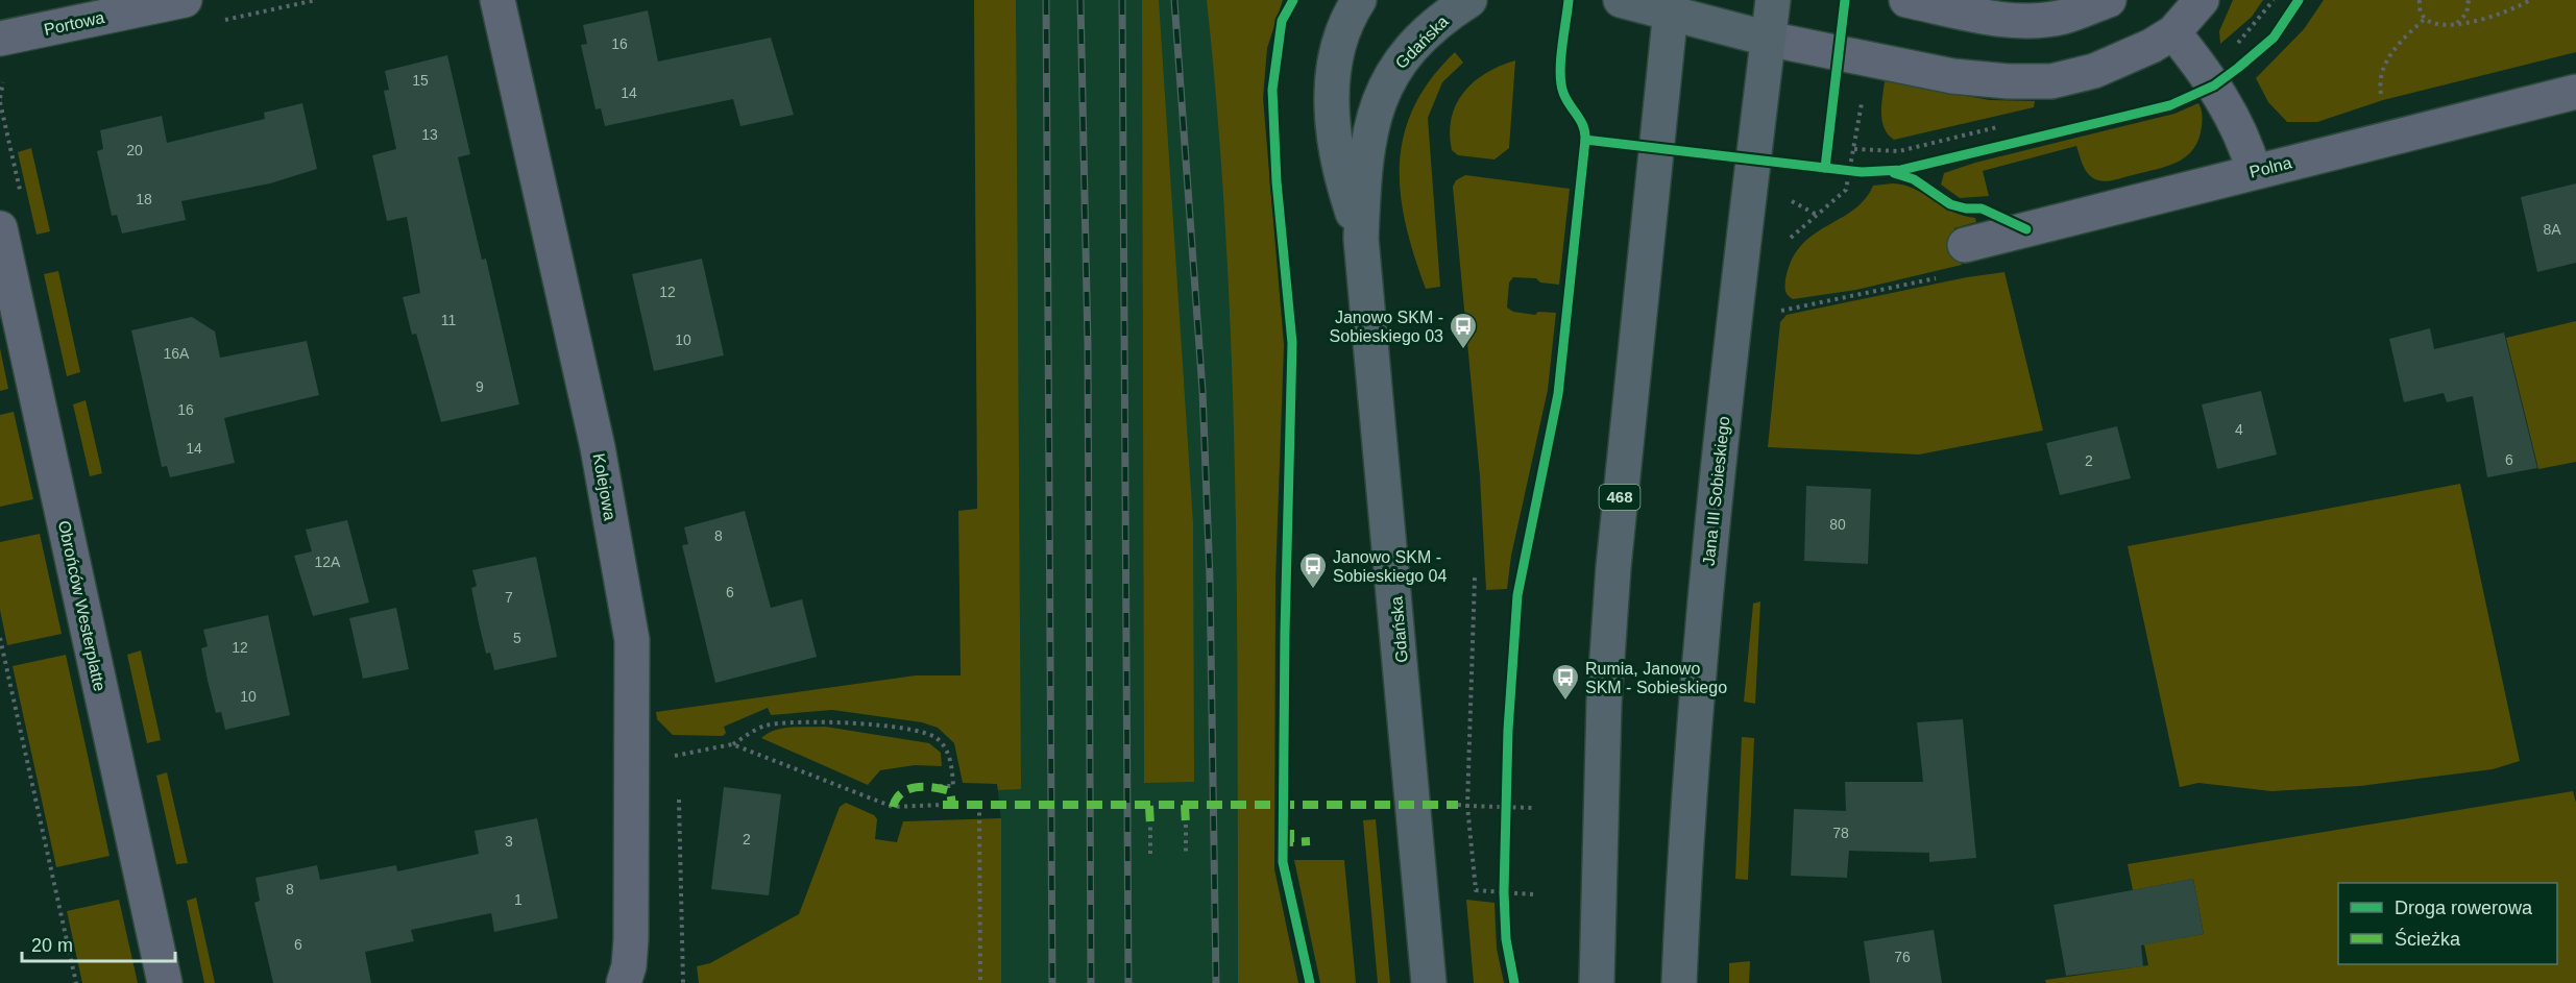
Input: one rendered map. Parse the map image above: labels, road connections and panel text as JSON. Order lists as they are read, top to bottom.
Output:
{
  "streets": {
    "main road": ["Gdańska", "Jana III Sobieskiego", "468"],
    "street": [
      "Portowa",
      "Polna",
      "Kolejowa",
      "Obrońców Westerplatte"
    ]
  },
  "places": {
    "bus stop": ["Janowo SKM - Sobieskiego 03", "Janowo SKM - Sobieskiego 04", "Rumia, Janowo SKM - Sobieskiego"]
  },
  "house_numbers": [
    "16",
    "15",
    "14",
    "13",
    "20",
    "18",
    "8A",
    "12",
    "11",
    "10",
    "16A",
    "9",
    "16",
    "4",
    "14",
    "6",
    "2",
    "80",
    "8",
    "12A",
    "6",
    "7",
    "5",
    "12",
    "10",
    "78",
    "2",
    "3",
    "8",
    "1",
    "6",
    "76"
  ],
  "legend": ["Droga rowerowa", "Ścieżka"],
  "scale_bar": "20 m"
}
